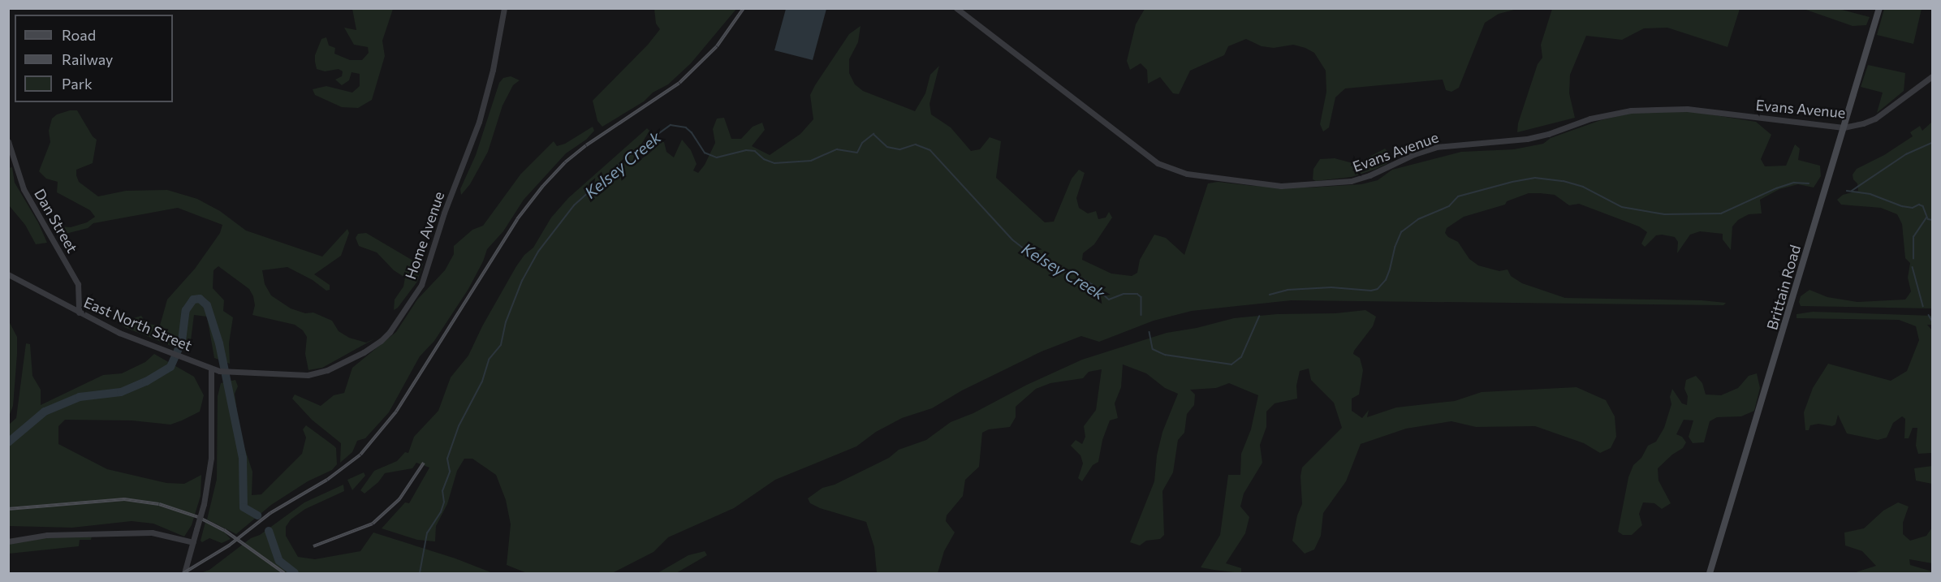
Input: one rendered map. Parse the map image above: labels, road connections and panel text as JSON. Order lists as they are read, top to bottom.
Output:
{
  "streets": {
    "main road": ["Brittain Road"],
    "street": [
      "Evans Avenue",
      "Dan Street",
      "Home Avenue",
      "East North Street"
    ]
  },
  "crossings": [
    ["Evans Avenue", "Brittain Road"],
    ["Dan Street", "East North Street"],
    ["Home Avenue", "East North Street"]
  ],
  "water": ["Kelsey Creek"],
  "legend": ["Road", "Railway", "Park"]
}
